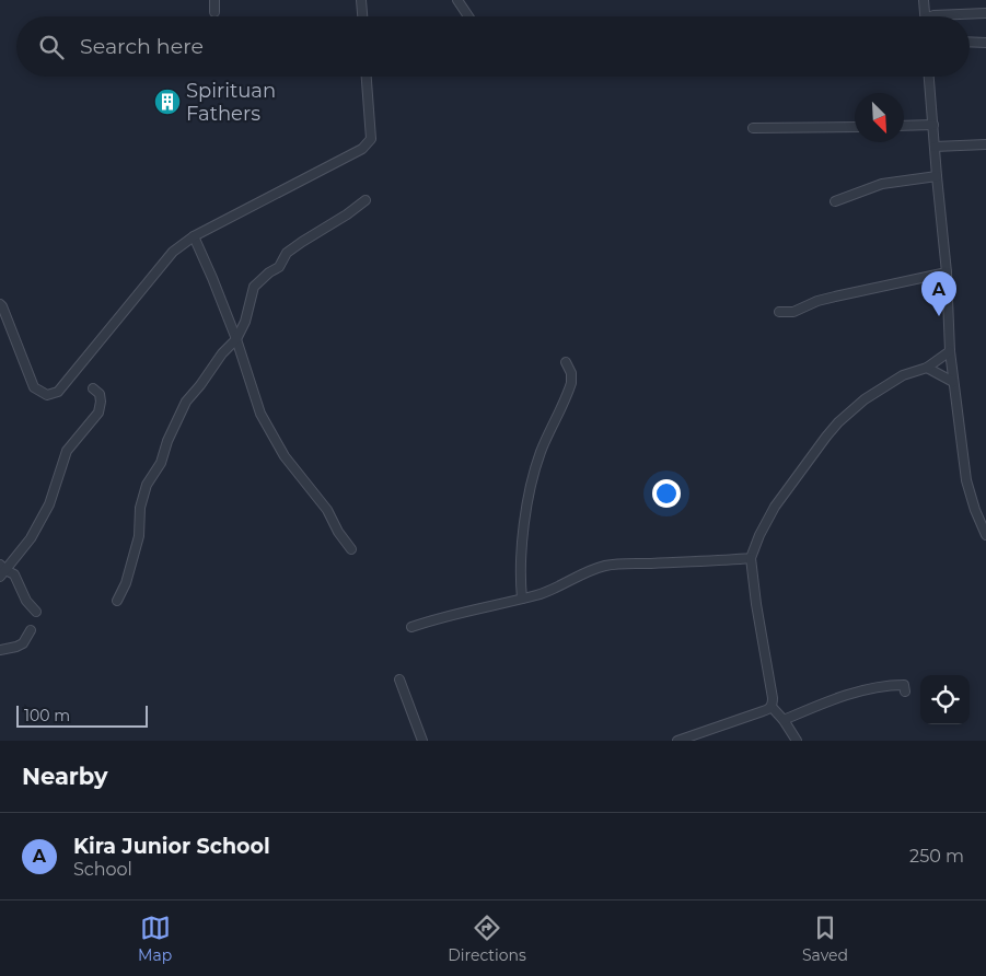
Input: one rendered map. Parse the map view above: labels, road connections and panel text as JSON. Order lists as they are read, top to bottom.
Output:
{
  "places": {
    "building": ["Spirituan Fathers"]
  },
  "scale_bar": "100 m",
  "north": "bottom right",
  "page": {
    "search": "Search here",
    "pins": "A",
    "scale": "100 m",
    "heading": "Nearby",
    "list": [
      {
        "mark": "A",
        "name": "Kira Junior School",
        "note": "School",
        "value": "250 m"
      }
    ],
    "nav": ["Map", "Directions", "Saved"]
  }
}
